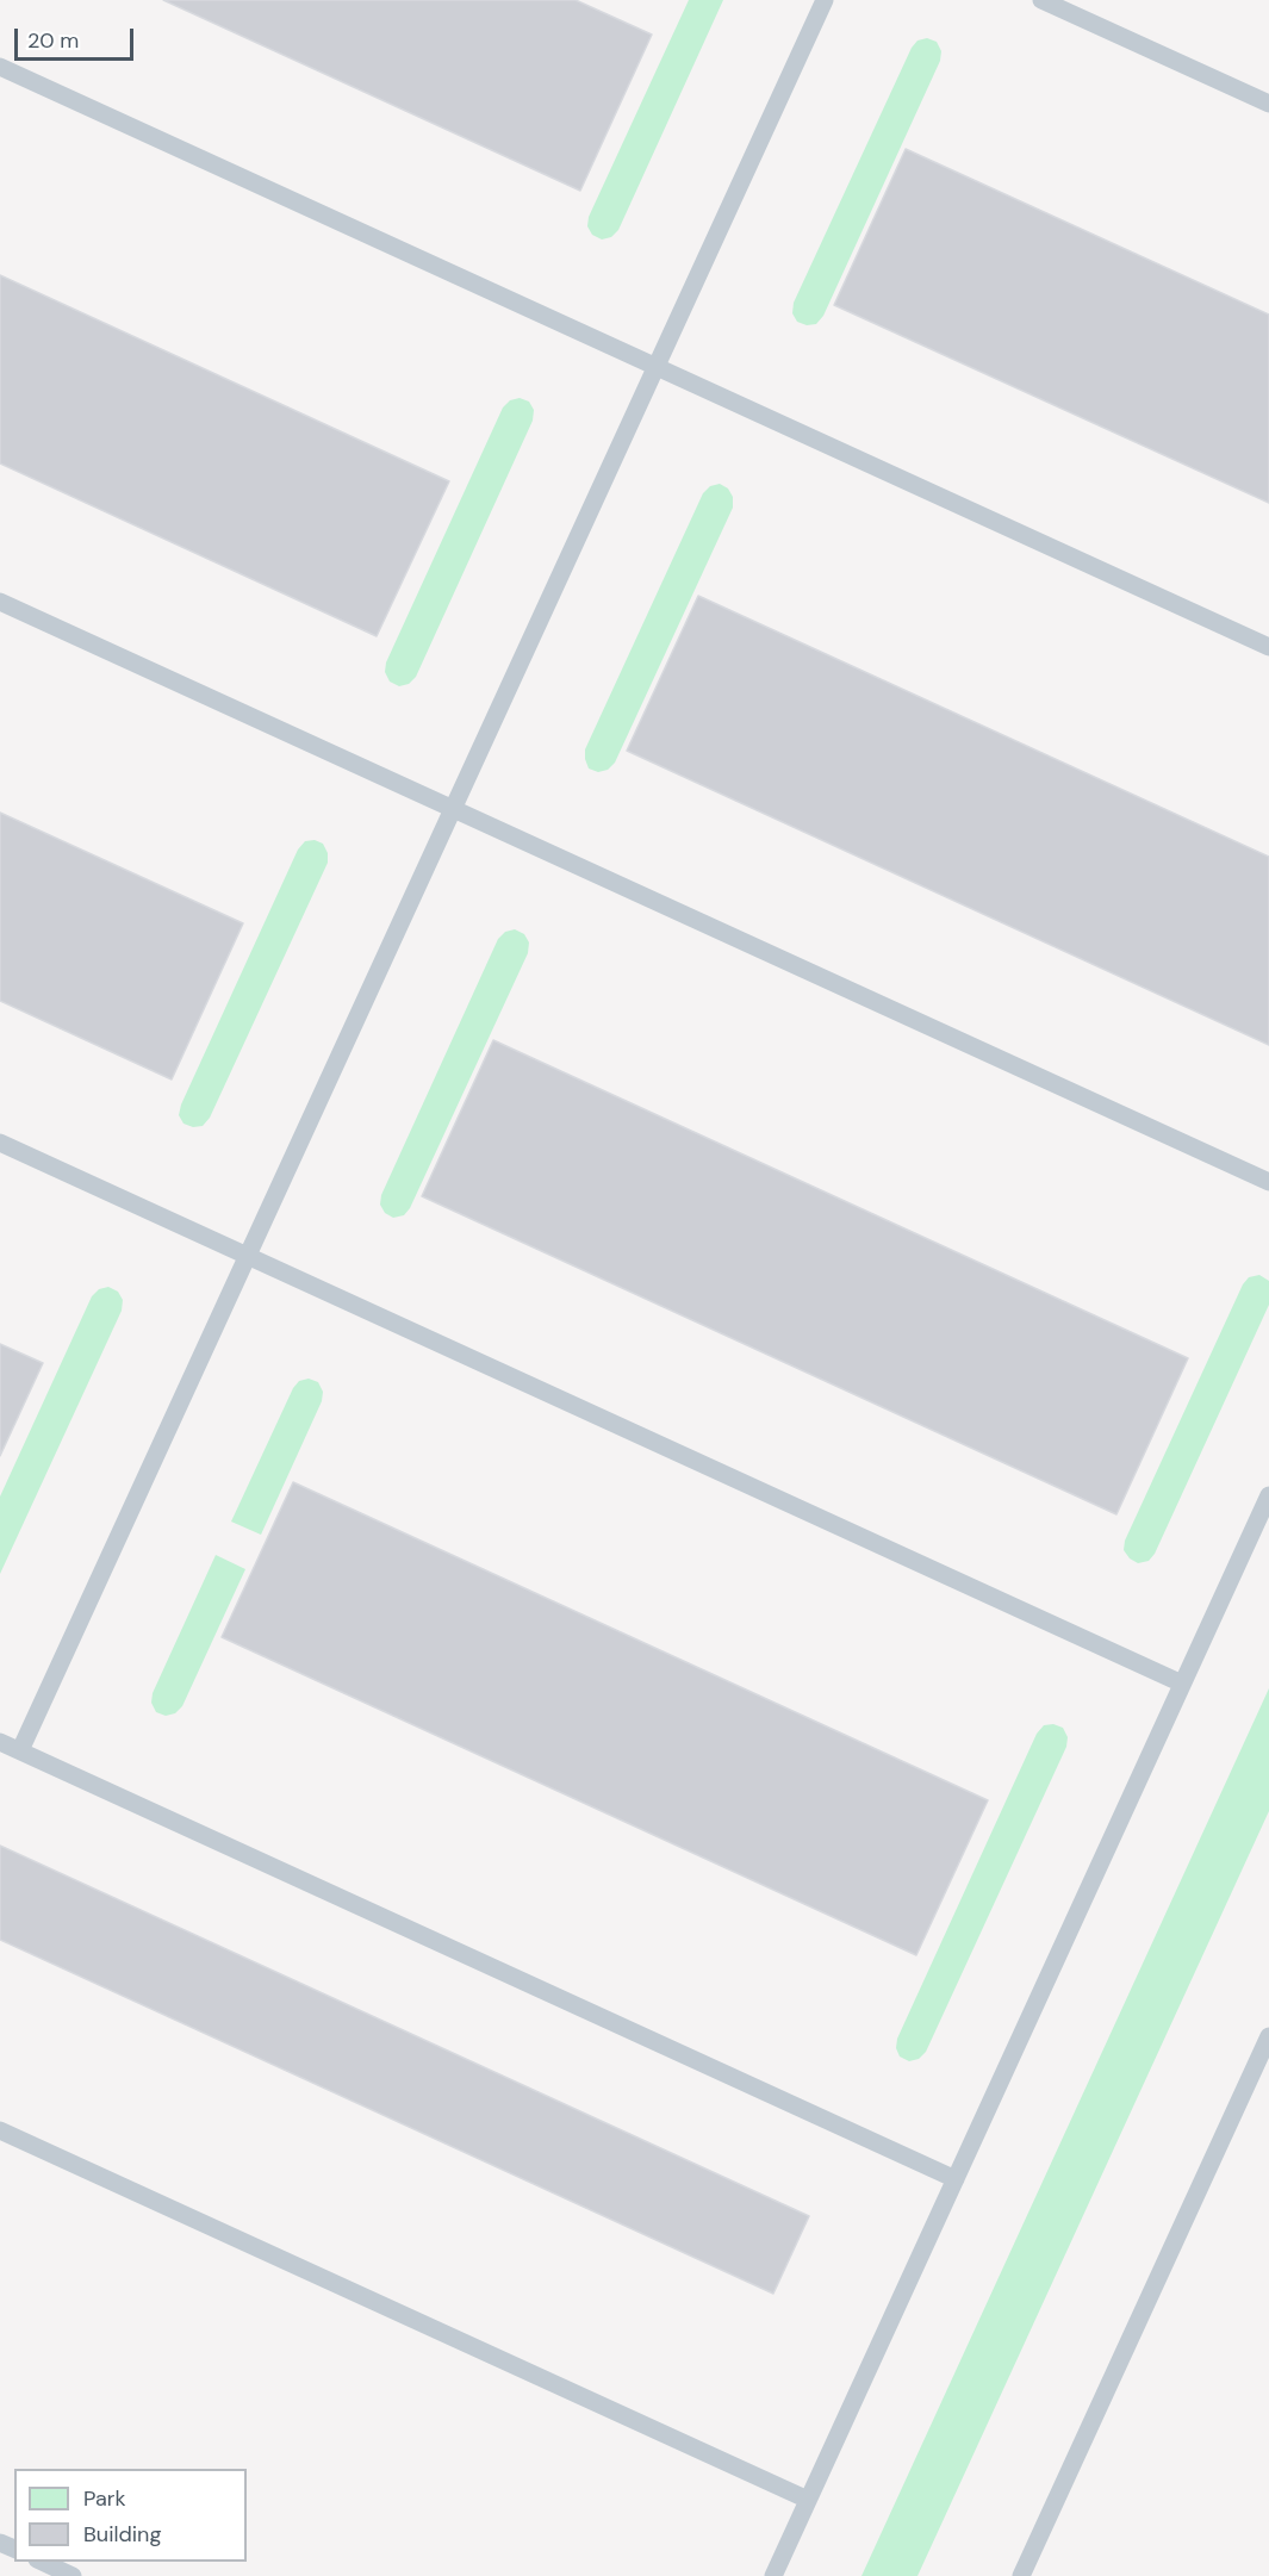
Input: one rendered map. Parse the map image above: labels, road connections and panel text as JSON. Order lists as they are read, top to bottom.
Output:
{
  "legend": ["Park", "Building"],
  "scale_bar": "20 m"
}
